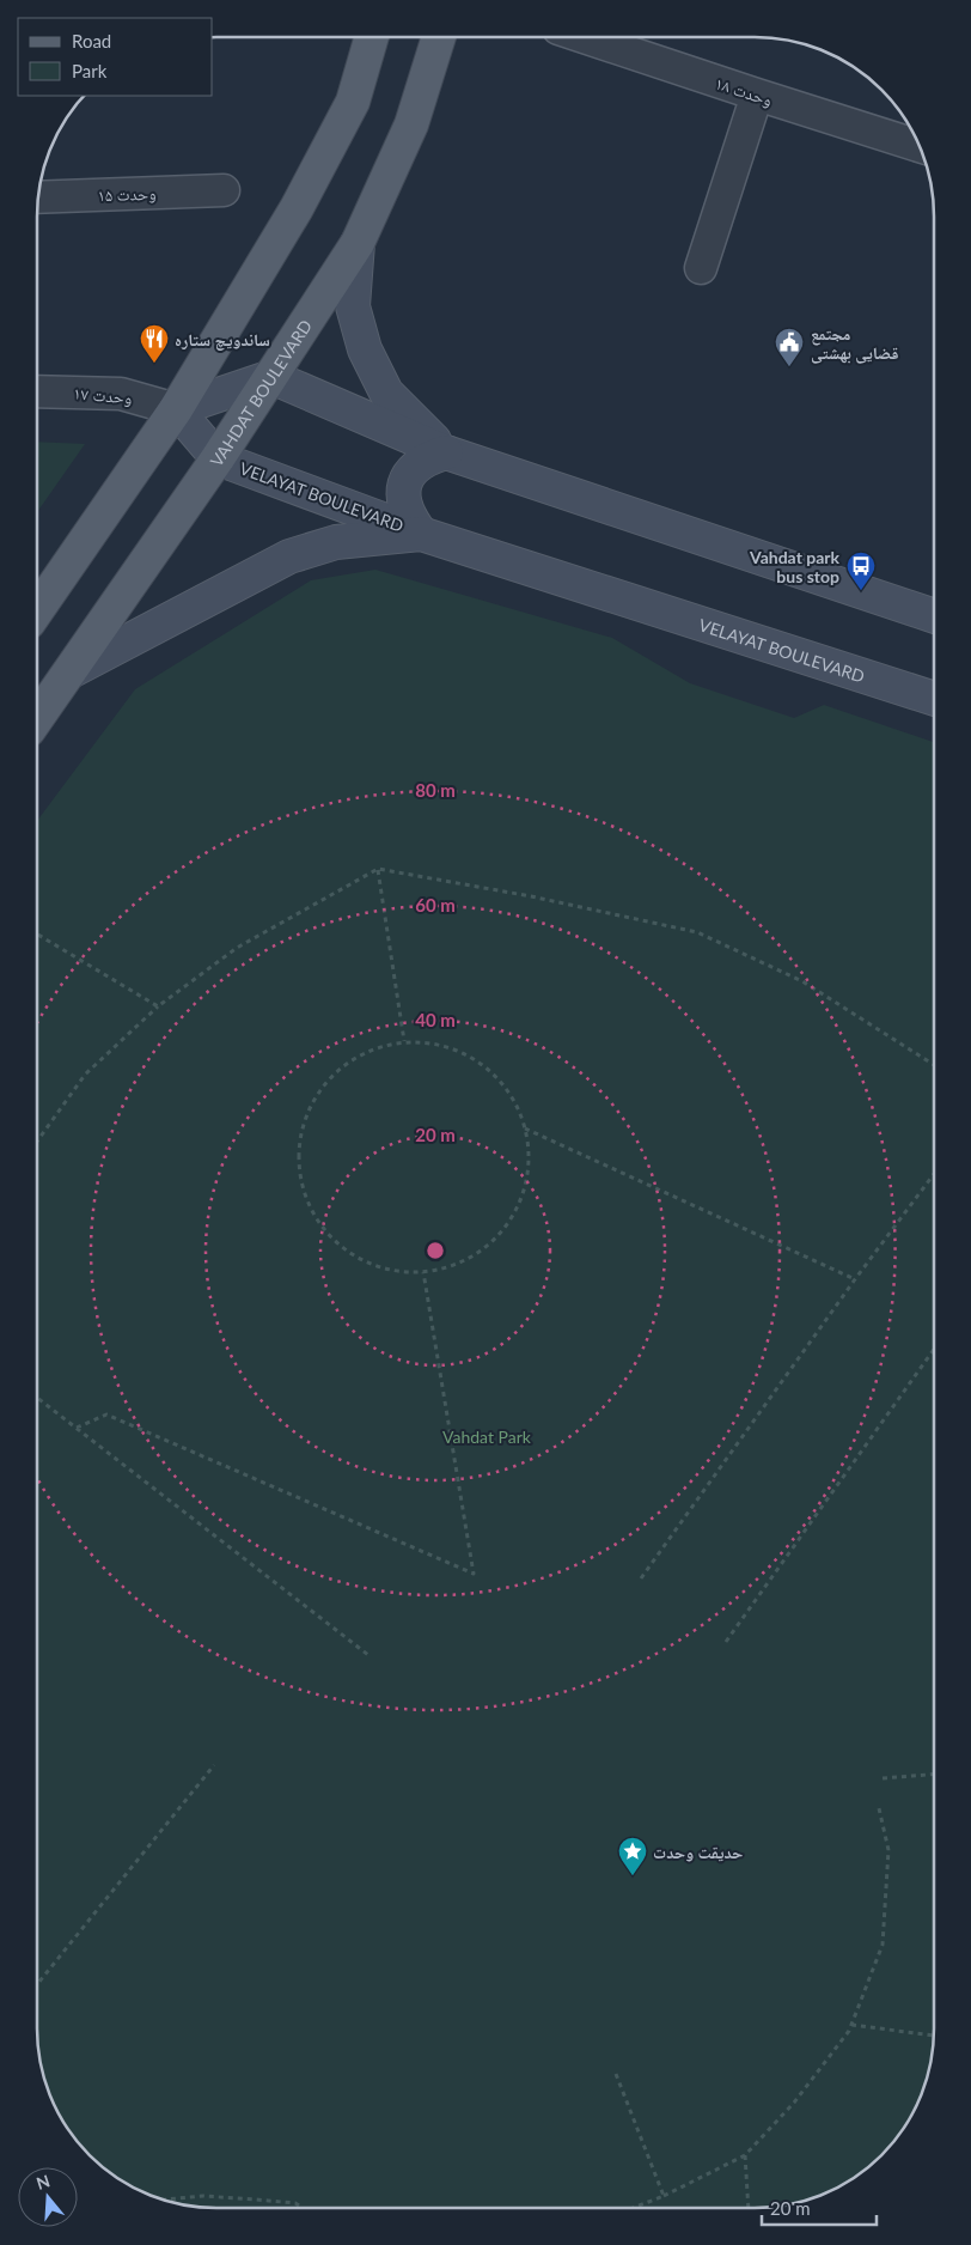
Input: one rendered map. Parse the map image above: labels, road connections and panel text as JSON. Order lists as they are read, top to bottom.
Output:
{
  "streets": {
    "main road": ["VAHDAT BOULEVARD", "VELAYAT BOULEVARD"],
    "street": ["وحدت ۱۸", "وحدت ۱۵", "وحدت ۱۷"]
  },
  "crossings": [
    ["VAHDAT BOULEVARD", "VELAYAT BOULEVARD"],
    ["وحدت ۱۷", "VELAYAT BOULEVARD"]
  ],
  "parks": ["Vahdat Park"],
  "places": {
    "restaurant": ["ساندویچ ستاره"],
    "public building": ["مجتمع قضایی بهشتی"],
    "bus stop": ["Vahdat park bus stop"],
    "place": ["حدیقت وحدت"]
  },
  "legend": ["Road", "Park"],
  "scale_bar": "20 m",
  "north": "top",
  "rings": [
    "80 m",
    "60 m",
    "40 m",
    "20 m"
  ]
}
